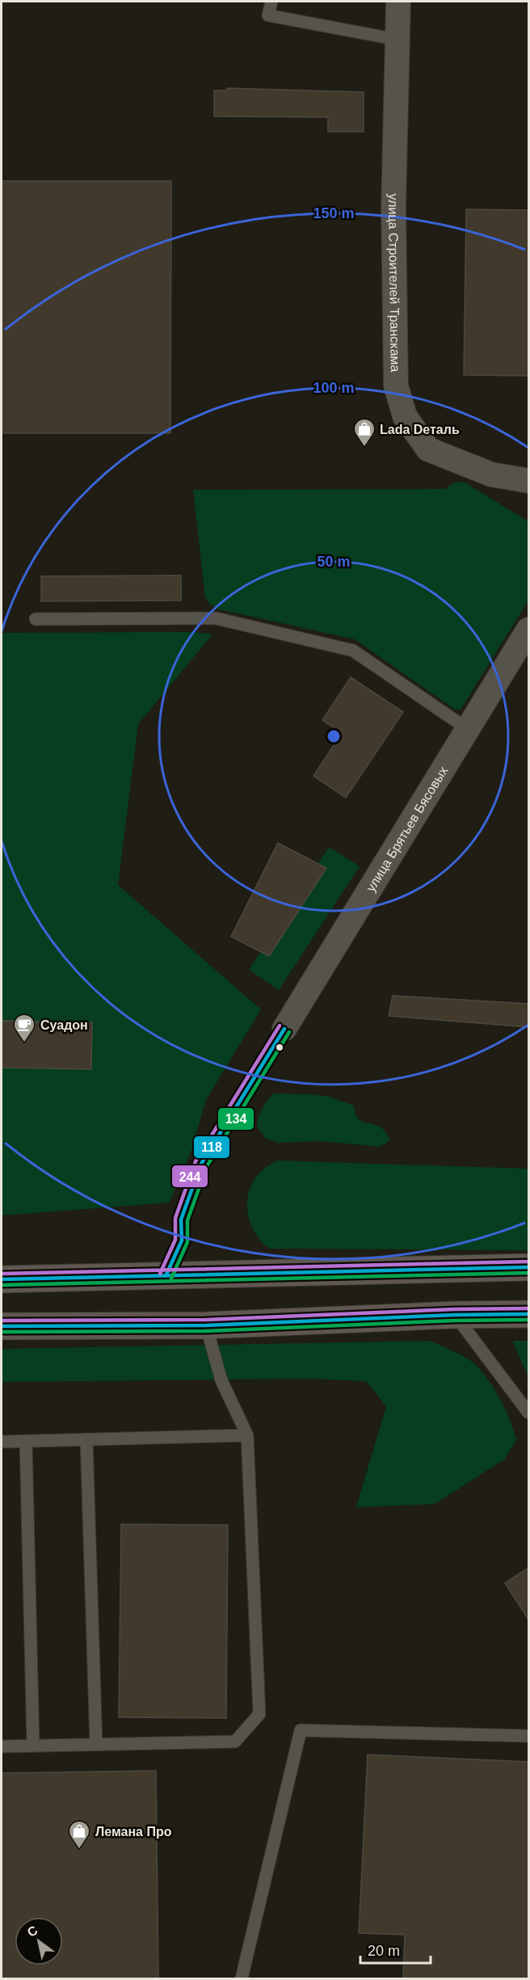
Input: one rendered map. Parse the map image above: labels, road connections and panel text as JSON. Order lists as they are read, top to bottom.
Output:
{
  "streets": {
    "street": ["улица Строителей Транскама", "улица Брятьев Бясовых"]
  },
  "places": {
    "shop": ["Lada Dеталь", "Лемана Про"],
    "cafe": ["Суадон"]
  },
  "lines": ["transit line 244", "transit line 118", "transit line 134"],
  "scale_bar": "20 m",
  "north": "top left",
  "rings": ["150 m", "100 m", "50 m"]
}
